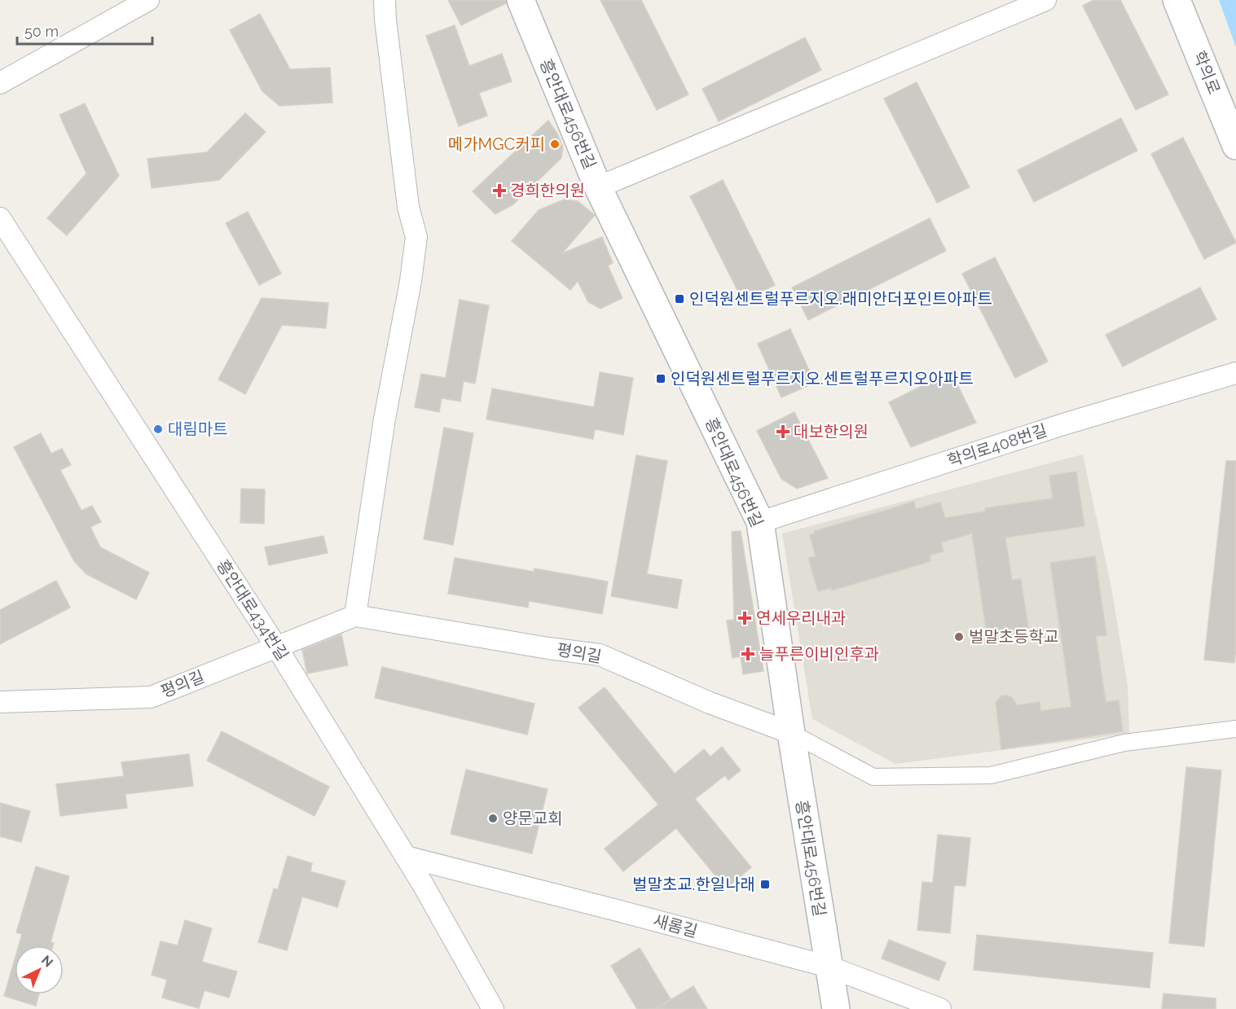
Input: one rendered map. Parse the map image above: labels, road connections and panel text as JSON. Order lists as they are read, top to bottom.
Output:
{
  "streets": {
    "street": [
      "학의로",
      "흥안대로456번길",
      "학의로408번길",
      "흥안대로434번길",
      "평의길",
      "새롬길"
    ]
  },
  "crossings": [
    ["흥안대로456번길", "학의로408번길"],
    ["흥안대로456번길", "평의길"],
    ["흥안대로456번길", "새롬길"],
    ["흥안대로434번길", "평의길"],
    ["흥안대로434번길", "새롬길"]
  ],
  "places": {
    "other": [
      "메가MGC커피",
      "대림마트",
      "벌말초등학교",
      "양문교회"
    ],
    "health": [
      "경희한의원",
      "대보한의원",
      "연세우리내과",
      "늘푸른이비인후과"
    ],
    "transit": ["인덕원센트럴푸르지오.래미안더포인트아파트", "인덕원센트럴푸르지오.센트럴푸르지오아파트", "벌말초교.한일나래"]
  },
  "scale_bar": "50 m",
  "north": "top right"
}
